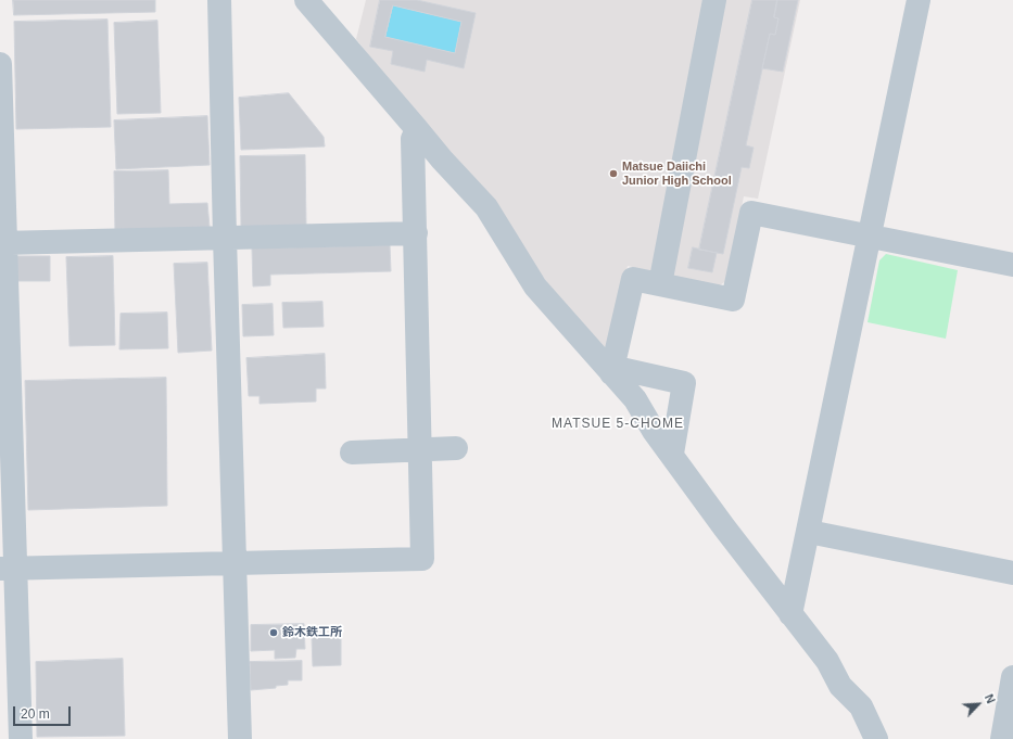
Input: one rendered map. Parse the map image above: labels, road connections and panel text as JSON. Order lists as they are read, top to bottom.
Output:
{
  "districts": ["MATSUE 5-CHOME"],
  "places": ["Matsue Daiichi Junior High School", "鈴木鉄工所"],
  "scale_bar": "20 m",
  "north": "top right"
}
